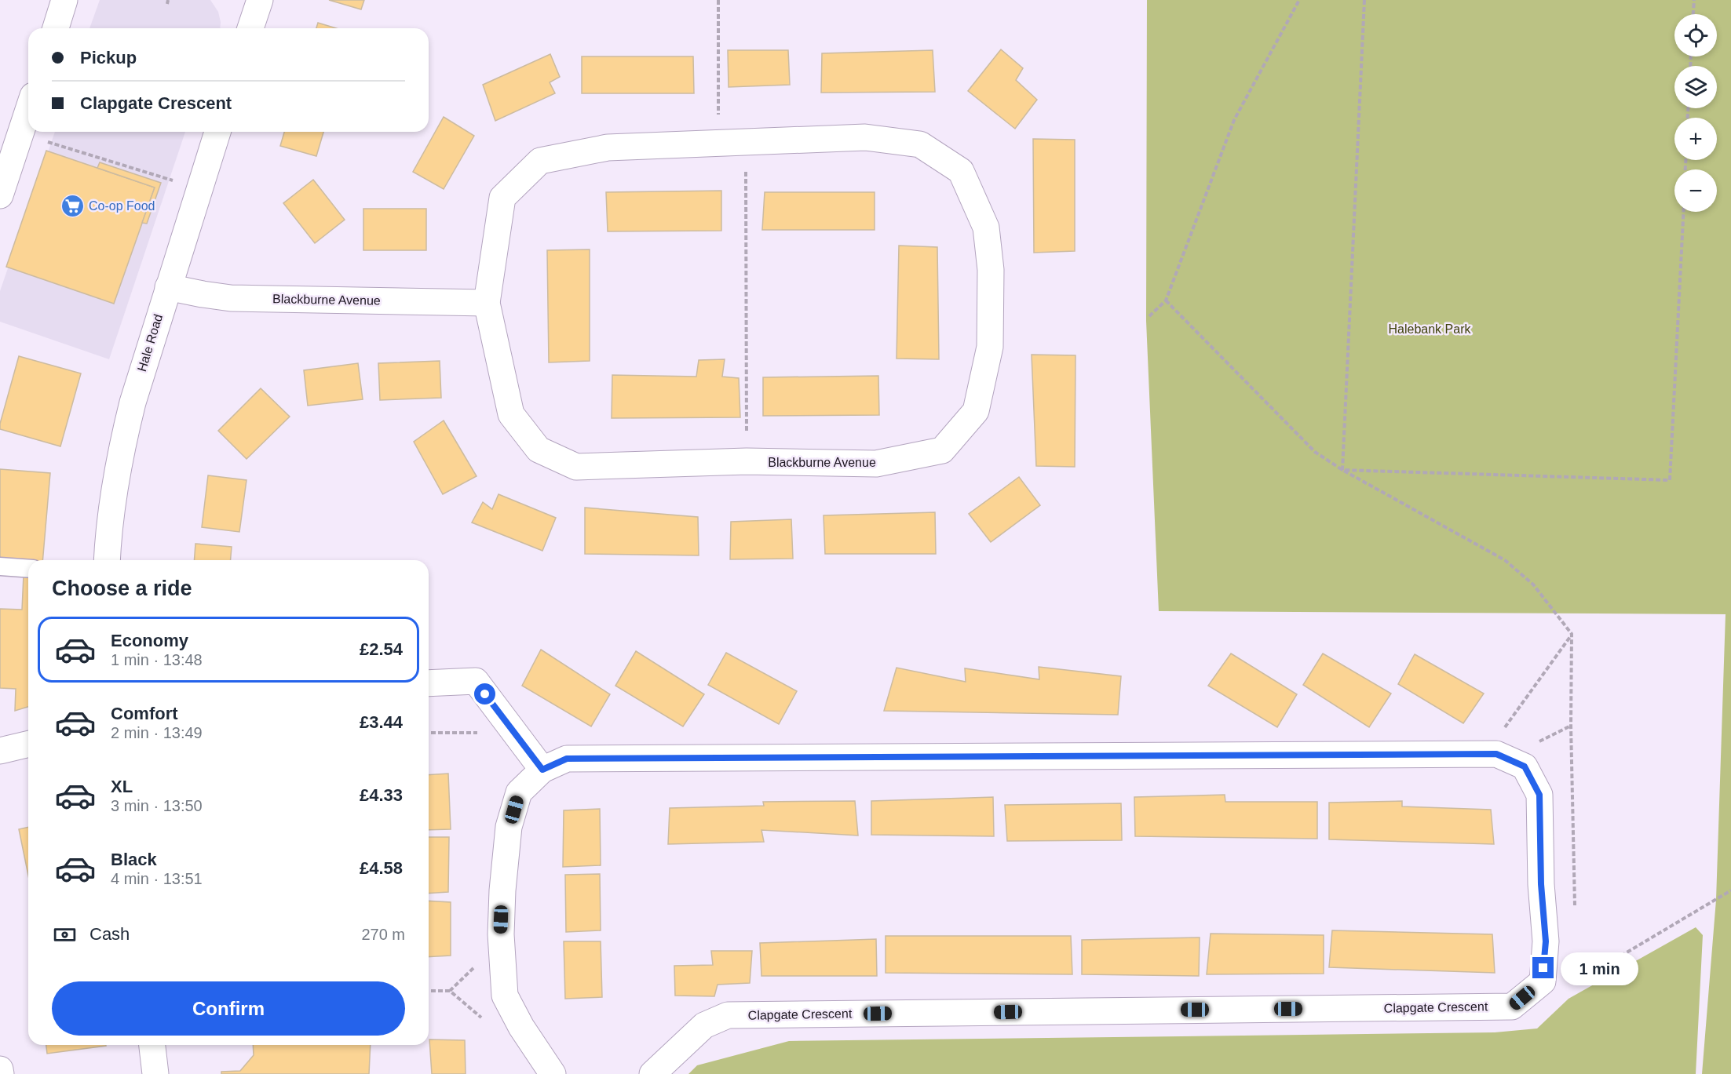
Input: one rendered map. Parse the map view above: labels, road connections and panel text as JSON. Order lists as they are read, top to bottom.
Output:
{
  "streets": {
    "street": ["Blackburne Avenue", "Hale Road", "Clapgate Crescent"]
  },
  "crossings": [
    ["Blackburne Avenue", "Hale Road"]
  ],
  "parks": ["Halebank Park"],
  "places": {
    "supermarket": ["Co-op Food"]
  },
  "page": {
    "map_buttons": ["+", "−"],
    "banner": ["Pickup", "Clapgate Crescent"],
    "heading": "Choose a ride",
    "list": [
      {
        "name": "Economy",
        "note": "1 min · 13:48",
        "value": "£2.54"
      },
      {
        "name": "Comfort",
        "note": "2 min · 13:49",
        "value": "£3.44"
      },
      {
        "name": "XL",
        "note": "3 min · 13:50",
        "value": "£4.33"
      },
      {
        "name": "Black",
        "note": "4 min · 13:51",
        "value": "£4.58"
      }
    ],
    "pay": ["Cash", "270 m"],
    "bubble": "1 min",
    "buttons": "Confirm"
  }
}
